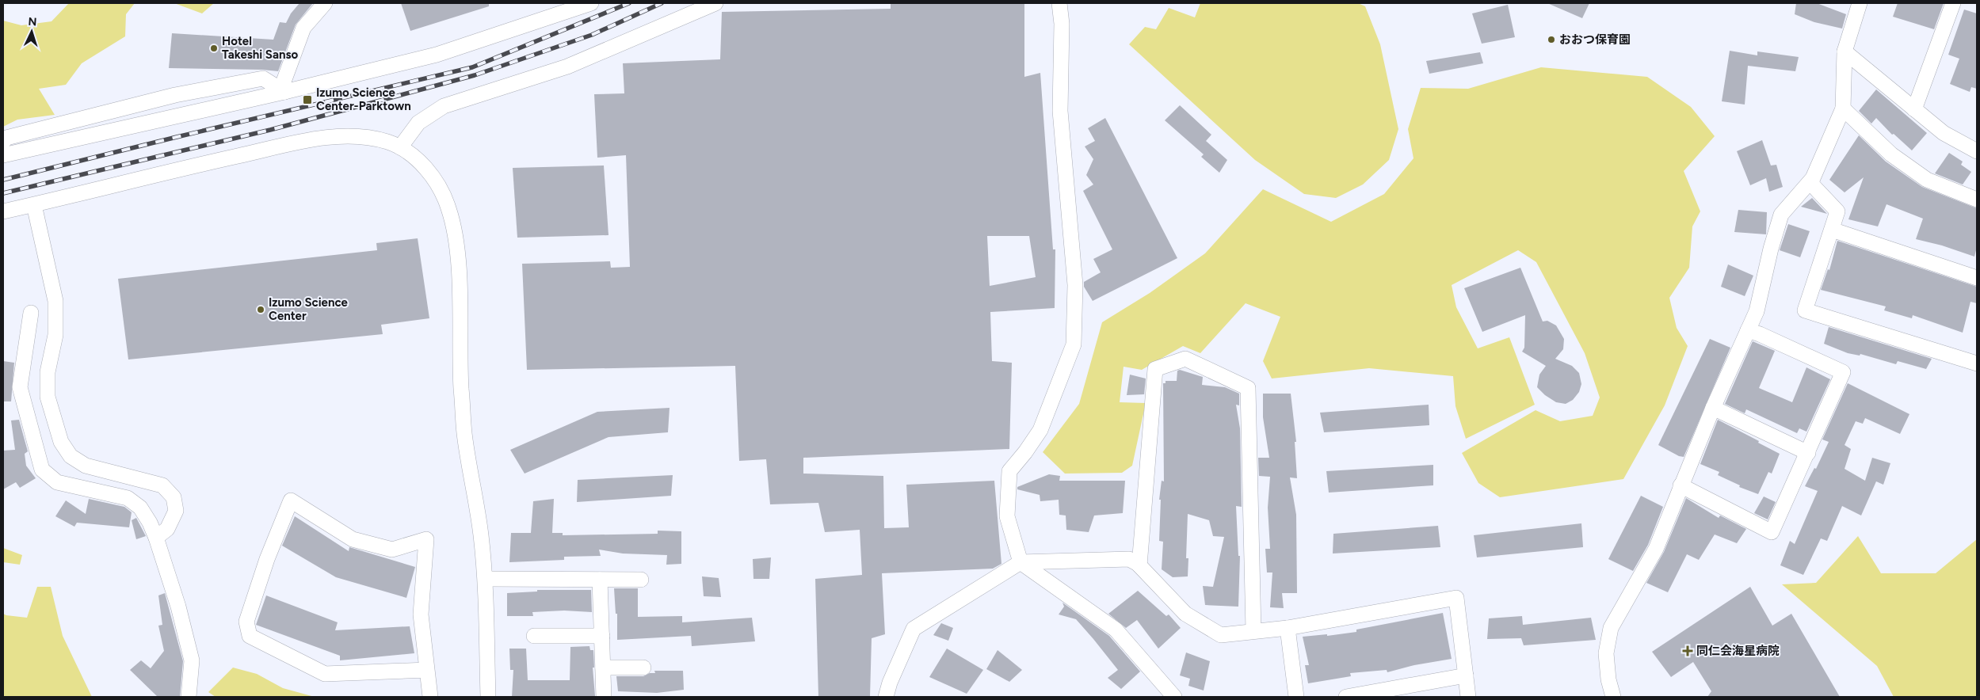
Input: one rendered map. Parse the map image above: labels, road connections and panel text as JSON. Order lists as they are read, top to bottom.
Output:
{
  "places": {
    "other": ["おおつ保育園", "Hotel Takeshi Sanso", "Izumo Science Center"],
    "transit": ["Izumo Science Center-Parktown"],
    "health": ["同仁会海星病院"]
  },
  "north": "top"
}
